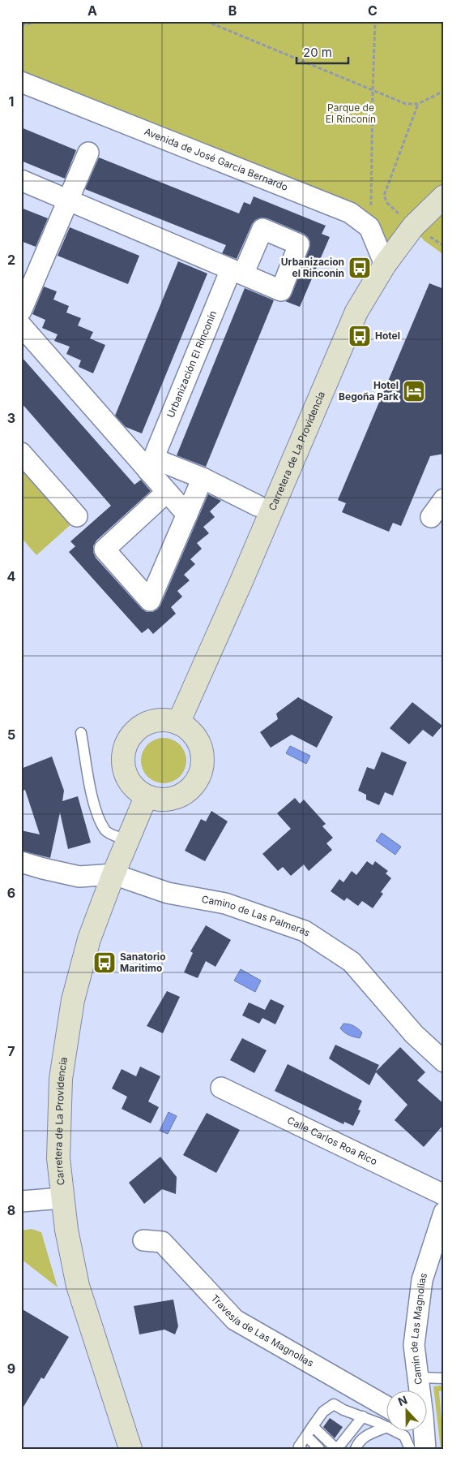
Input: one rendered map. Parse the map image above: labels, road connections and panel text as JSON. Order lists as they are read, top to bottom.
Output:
{
  "streets": {
    "street": [
      "Avenida de José García Bernardo",
      "Urbanización El Rinconín",
      "Carretera de La Providencia",
      "Camino de Las Palmeras",
      "Calle Carlos Roa Rico",
      "Camín de Las Magnolias",
      "Travesía de Las Magnolias"
    ]
  },
  "crossings": [
    ["Carretera de La Providencia", "Camino de Las Palmeras"]
  ],
  "parks": ["Parque de El Rinconín"],
  "places": {
    "bus stop": ["Urbanizacion el Rinconin", "Hotel", "Sanatorio Maritimo"],
    "hotel": ["Hotel Begoña Park"]
  },
  "scale_bar": "20 m",
  "north": "top",
  "grid": {
    "columns": ["A", "B", "C"],
    "rows": [
      "1",
      "2",
      "3",
      "4",
      "5",
      "6",
      "7",
      "8",
      "9"
    ]
  }
}
